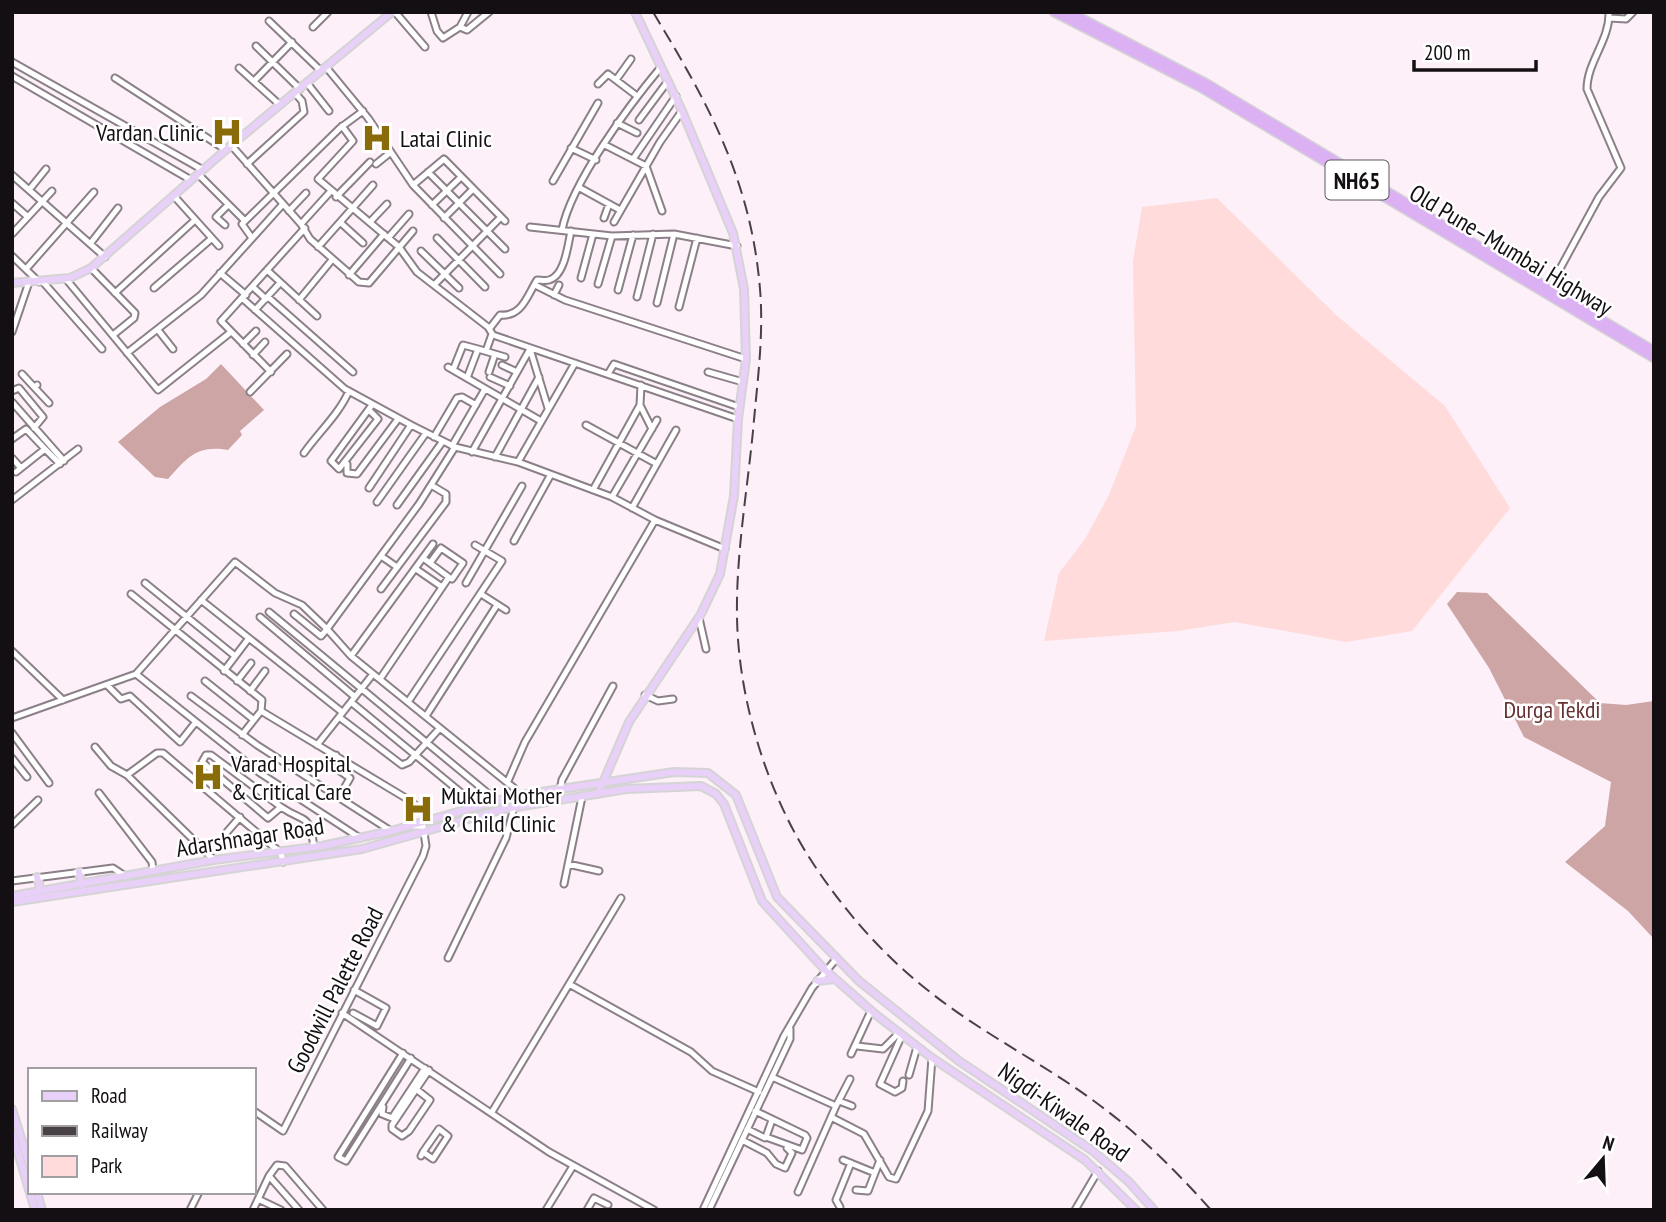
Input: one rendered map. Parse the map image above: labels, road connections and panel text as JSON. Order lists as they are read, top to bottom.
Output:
{
  "streets": {
    "highway": ["NH65", "Old Pune–Mumbai Highway"],
    "main road": ["Adarshnagar Road", "Nigdi-Kiwale Road"],
    "street": ["Goodwill Palette Road"]
  },
  "crossings": [
    ["Adarshnagar Road", "Goodwill Palette Road"],
    ["Adarshnagar Road", "Nigdi-Kiwale Road"]
  ],
  "parks": ["Durga Tekdi"],
  "places": {
    "hospital": [
      "Vardan Clinic",
      "Latai Clinic",
      "Varad Hospital & Critical Care",
      "Muktai Mother & Child Clinic"
    ]
  },
  "legend": ["Road", "Railway", "Park"],
  "scale_bar": "200 m",
  "north": "top"
}
